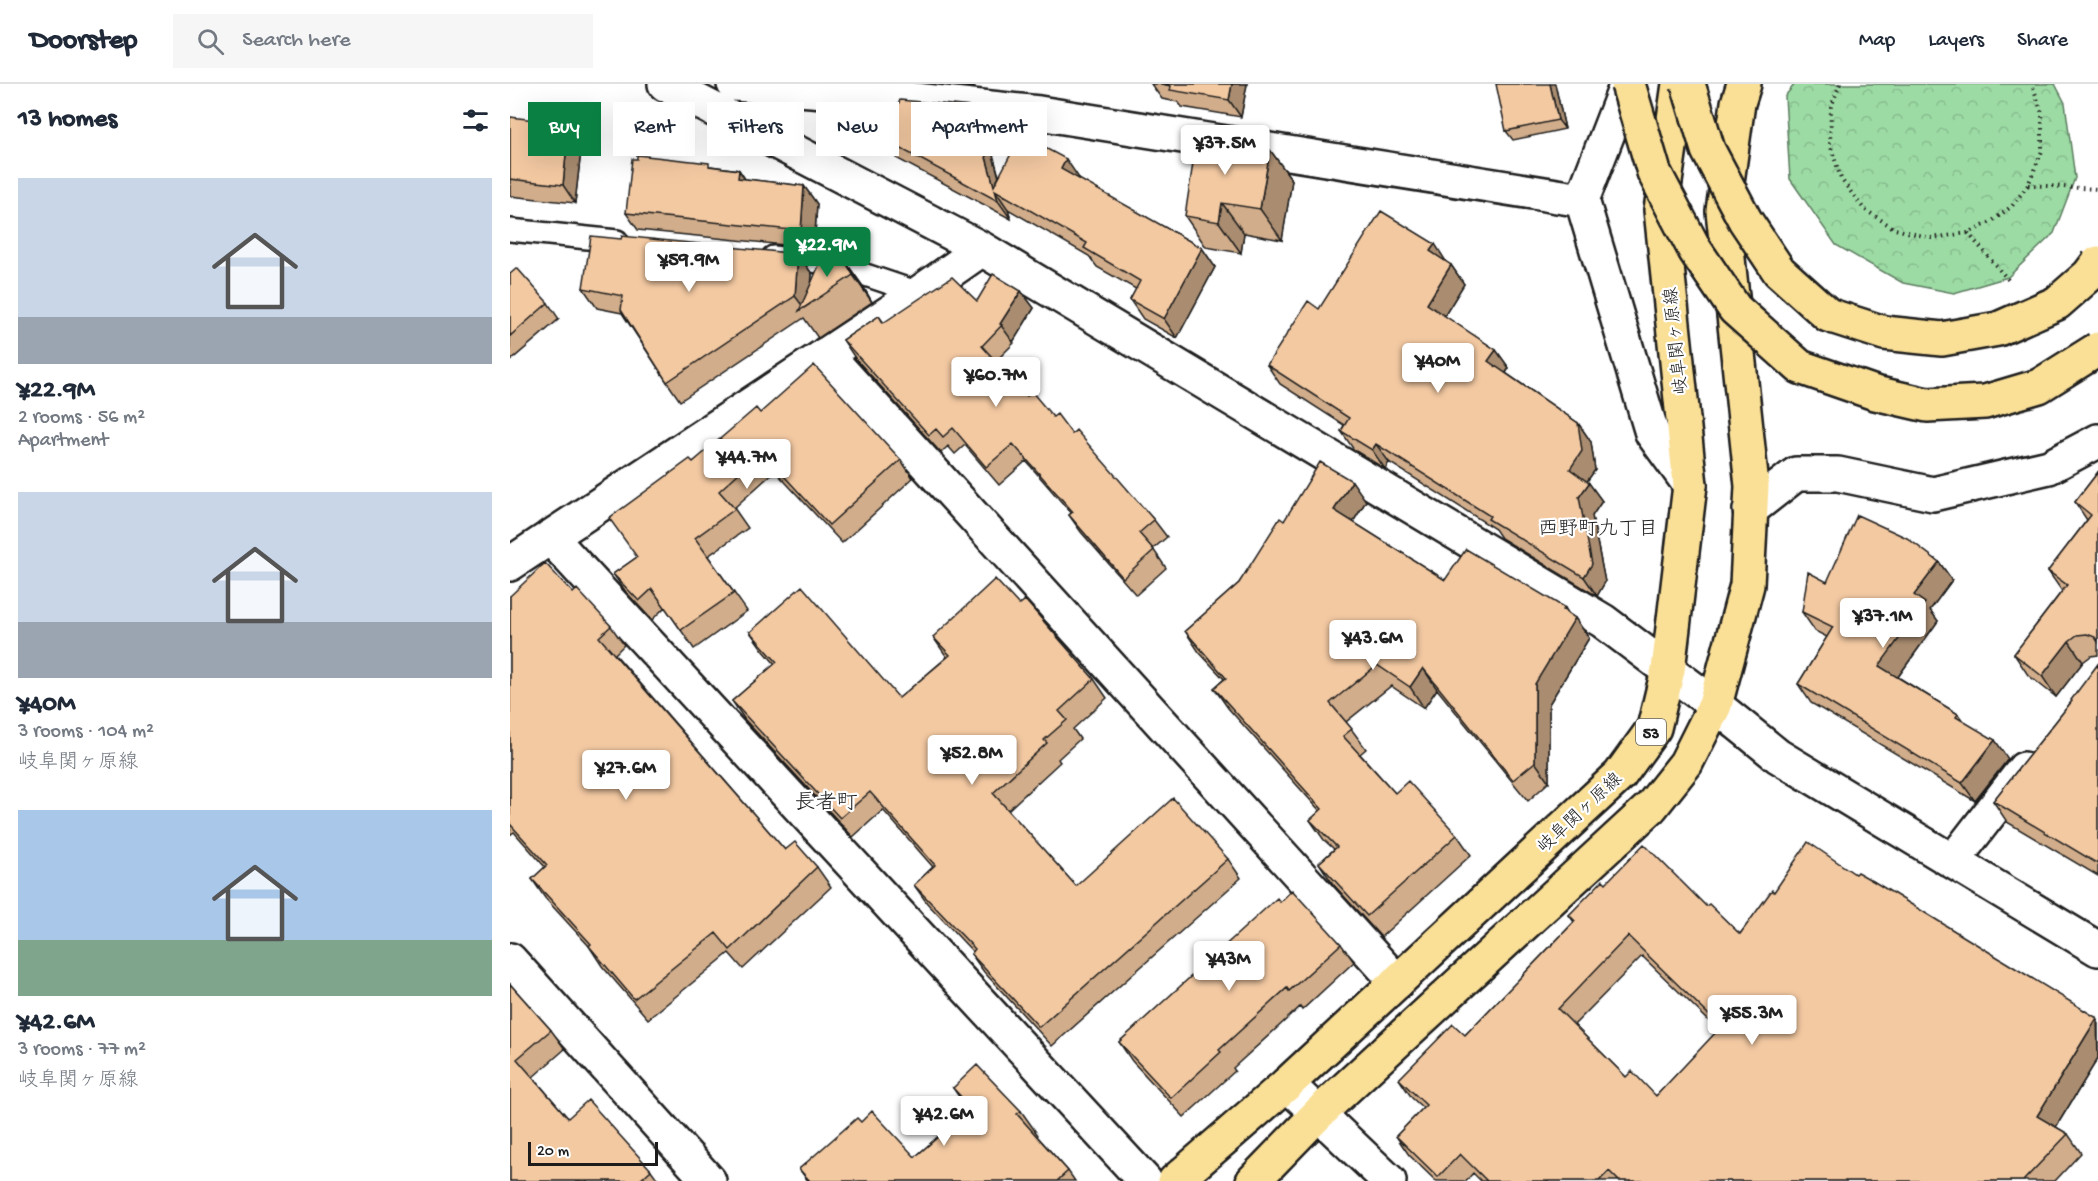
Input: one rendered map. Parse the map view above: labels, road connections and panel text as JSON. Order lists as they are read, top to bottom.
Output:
{
  "streets": {
    "main road": ["岐阜関ヶ原線", "53"]
  },
  "districts": ["西野町九丁目", "長者町"],
  "scale_bar": "20 m",
  "page": {
    "header": "Doorstep",
    "search": "Search here",
    "nav": ["Map", "Layers", "Share"],
    "heading": "13 homes",
    "chip": [
      "Buy",
      "Rent",
      "Filters",
      "New",
      "Apartment"
    ],
    "price": [
      "¥37.5M",
      "¥22.9M",
      "¥59.9M",
      "¥40M",
      "¥60.7M",
      "¥44.7M",
      "¥37.1M",
      "¥43.6M",
      "¥52.8M",
      "¥27.6M",
      "¥43M",
      "¥55.3M",
      "¥42.6M"
    ],
    "list": [
      {
        "name": "¥22.9M",
        "note": "2 rooms · 56 m² · Apartment"
      },
      {
        "name": "¥40M",
        "note": "3 rooms · 104 m² · 岐阜関ヶ原線"
      },
      {
        "name": "¥42.6M",
        "note": "3 rooms · 77 m² · 岐阜関ヶ原線"
      }
    ],
    "scale": "20 m"
  }
}
